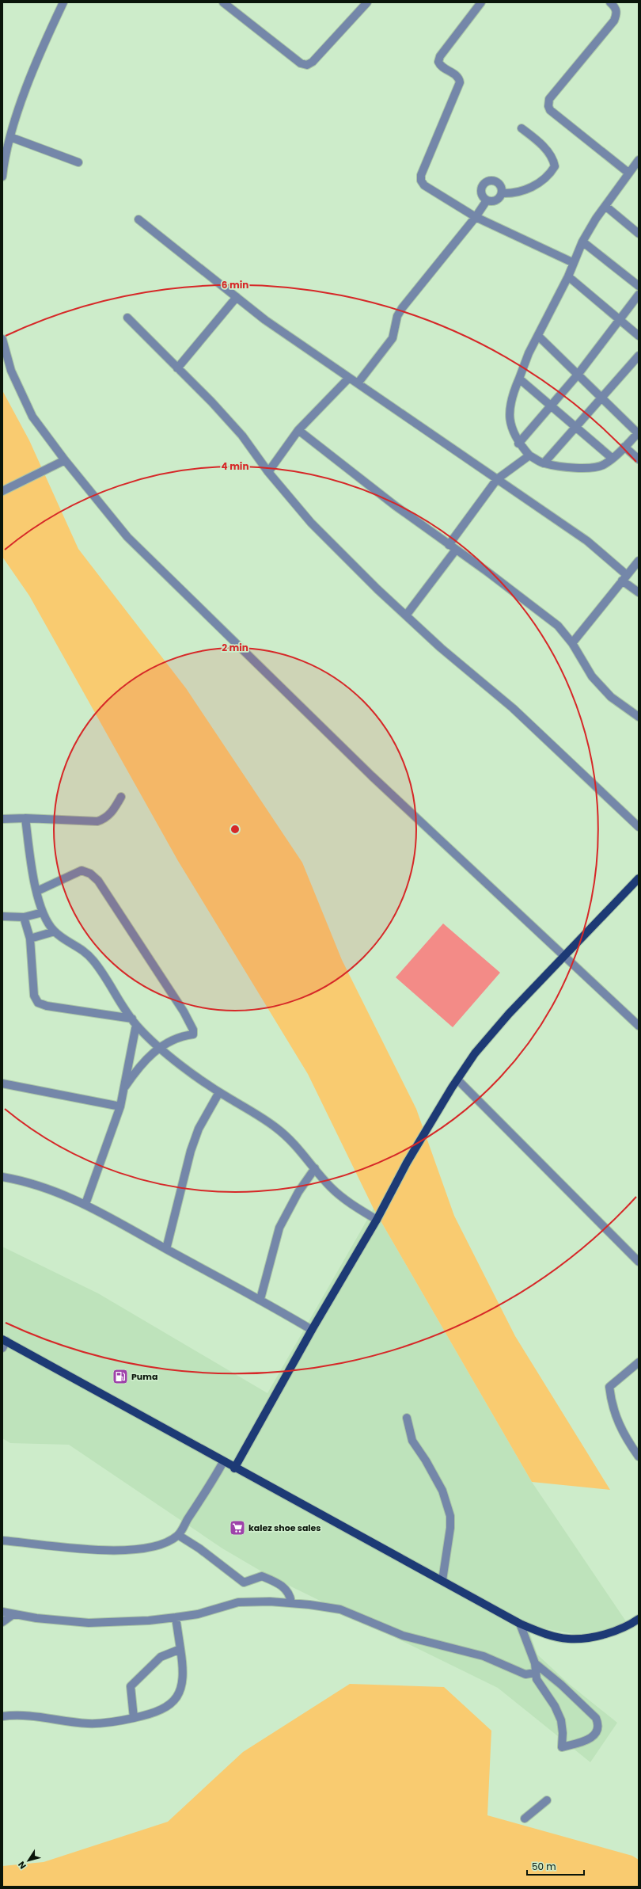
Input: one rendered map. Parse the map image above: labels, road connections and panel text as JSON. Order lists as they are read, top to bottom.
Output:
{
  "places": {
    "fuel station": ["Puma"],
    "supermarket": ["kalez shoe sales"]
  },
  "scale_bar": "50 m",
  "north": "bottom left",
  "rings": ["6 min", "4 min", "2 min"]
}
